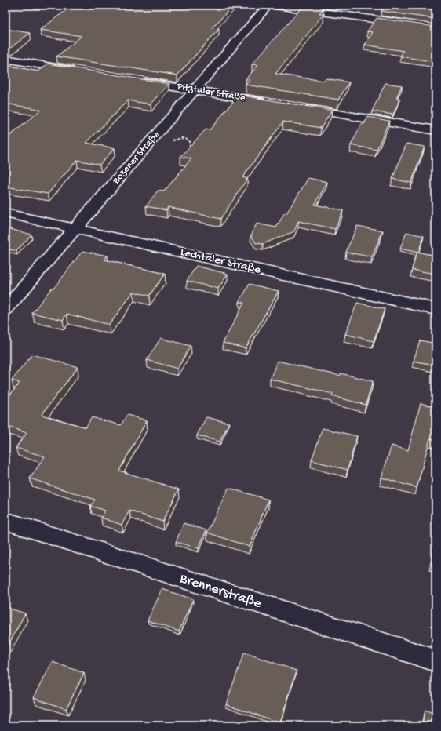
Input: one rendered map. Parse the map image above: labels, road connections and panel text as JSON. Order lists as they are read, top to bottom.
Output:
{
  "streets": {
    "street": [
      "Pitztaler Straße",
      "Bozener Straße",
      "Lechtaler Straße",
      "Brennerstraße"
    ]
  },
  "crossings": [
    ["Pitztaler Straße", "Bozener Straße"],
    ["Bozener Straße", "Lechtaler Straße"]
  ]
}
